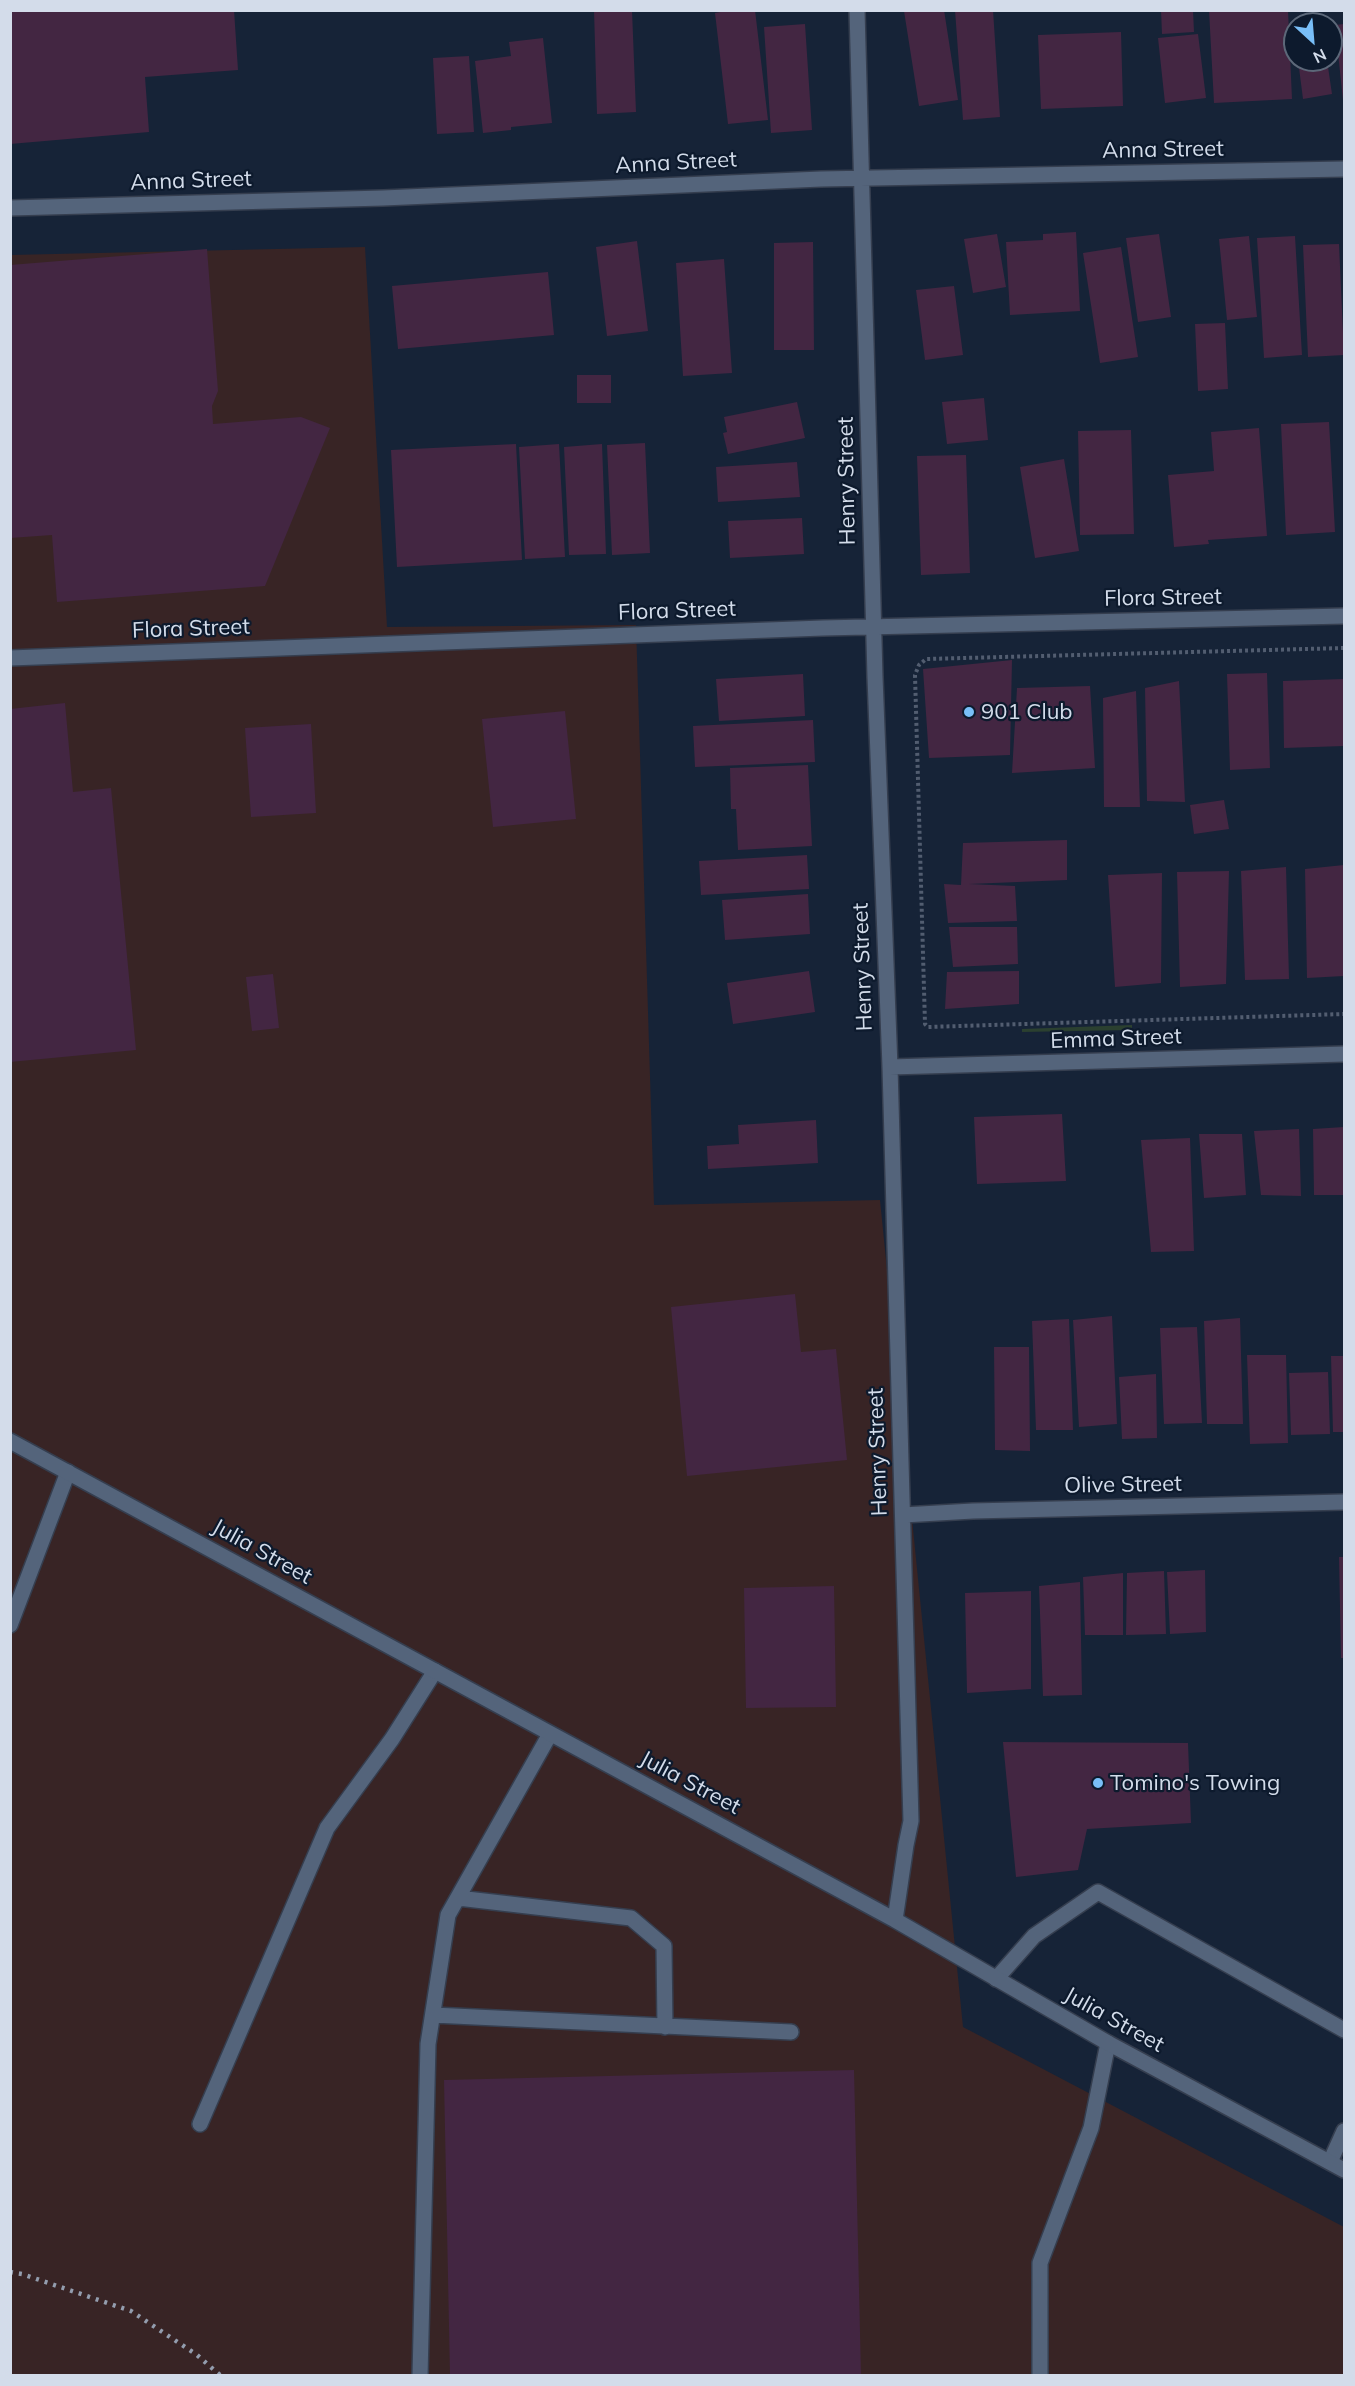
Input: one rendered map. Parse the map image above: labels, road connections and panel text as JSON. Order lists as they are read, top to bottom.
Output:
{
  "streets": {
    "street": [
      "Anna Street",
      "Henry Street",
      "Flora Street",
      "Emma Street",
      "Olive Street",
      "Julia Street"
    ]
  },
  "crossings": [
    ["Anna Street", "Henry Street"],
    ["Henry Street", "Flora Street"],
    ["Henry Street", "Emma Street"],
    ["Henry Street", "Olive Street"],
    ["Henry Street", "Julia Street"]
  ],
  "places": ["901 Club", "Tomino's Towing"],
  "north": "bottom right"
}
